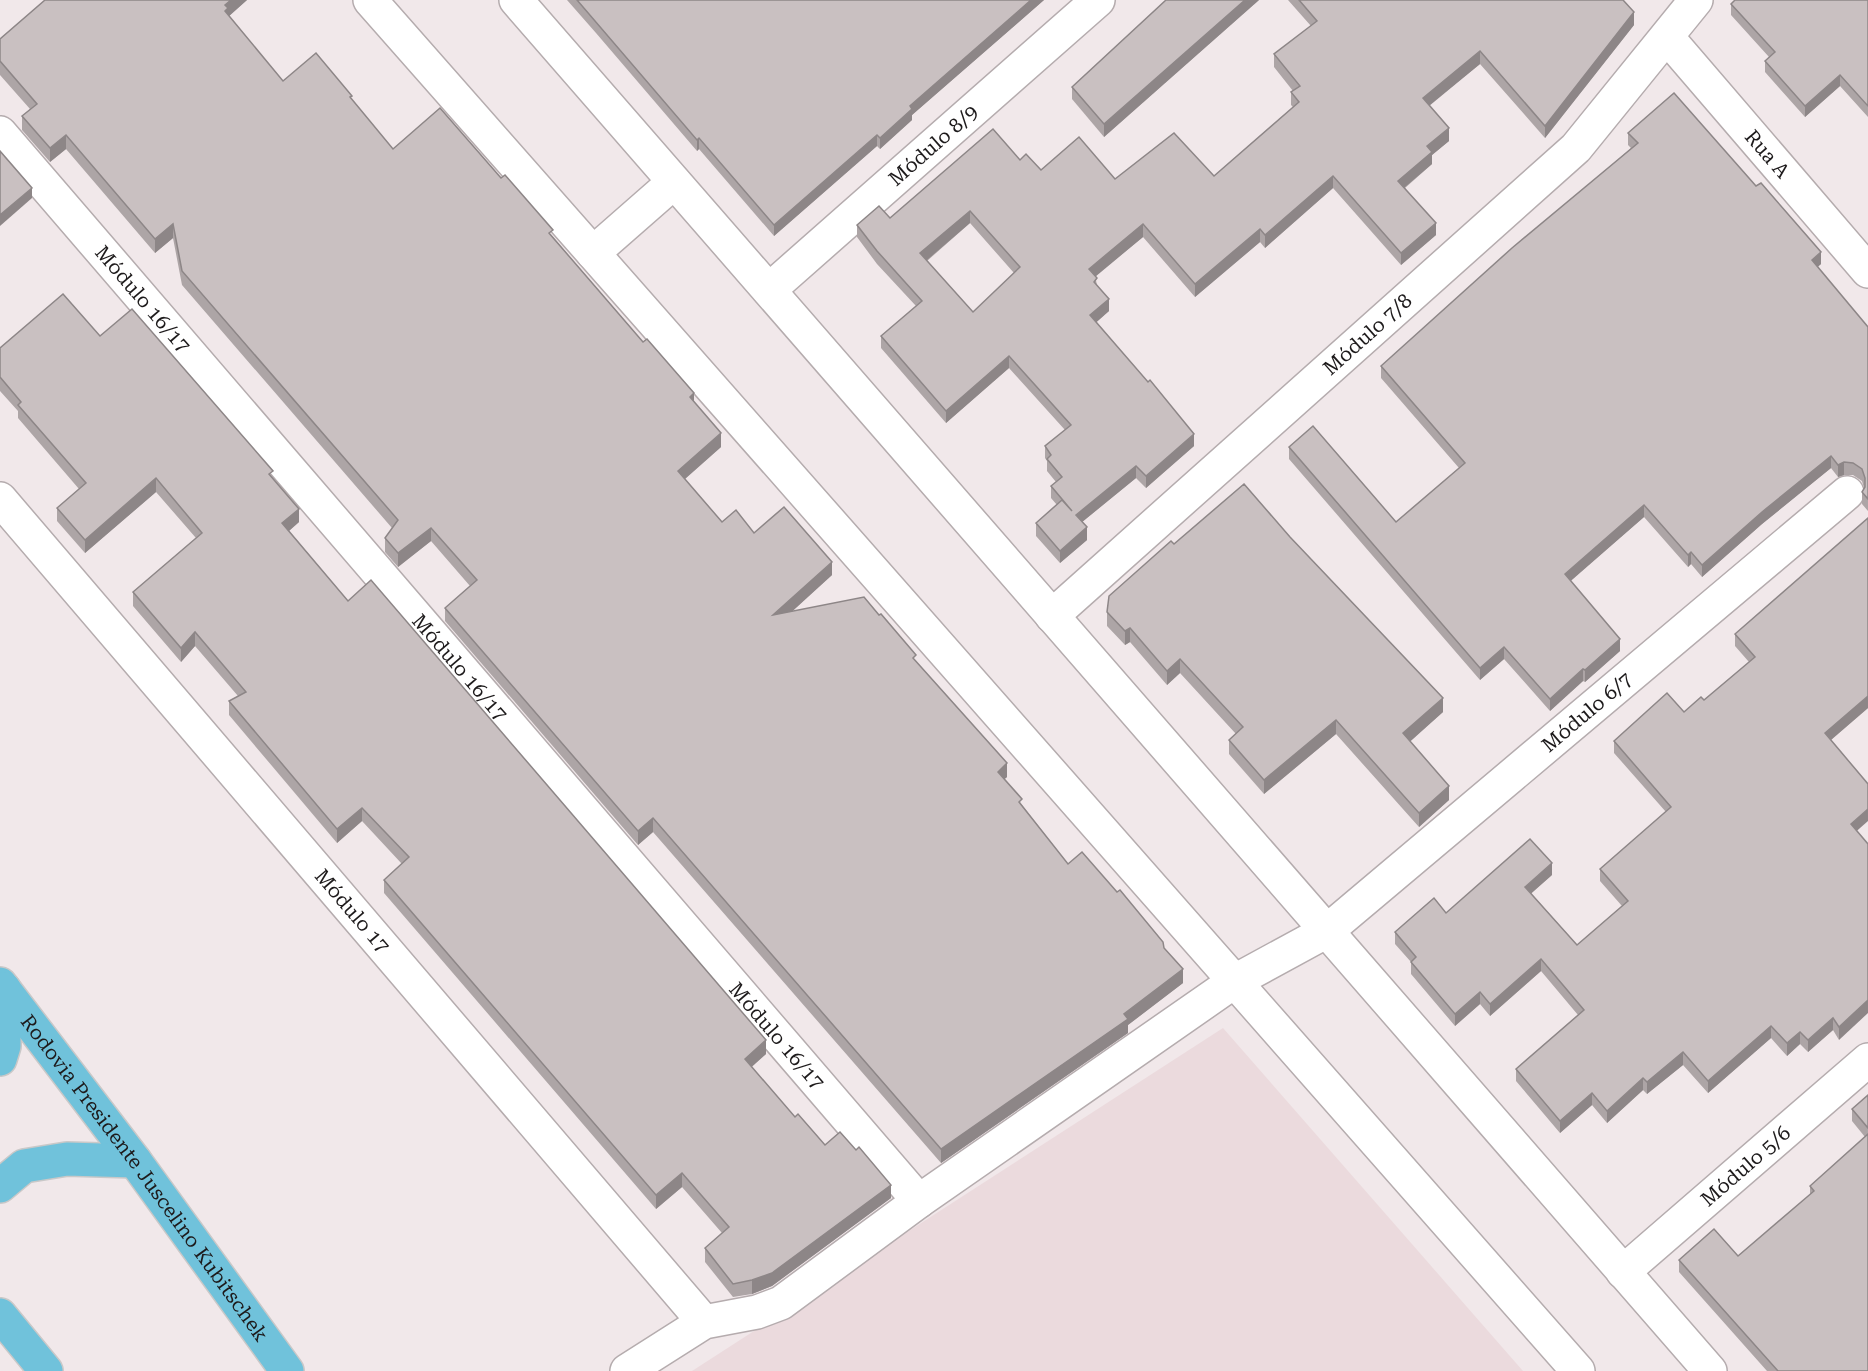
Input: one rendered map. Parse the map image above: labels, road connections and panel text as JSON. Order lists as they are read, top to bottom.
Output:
{
  "streets": {
    "highway": ["Rodovia Presidente Juscelino Kubitschek"],
    "street": [
      "Módulo 8/9",
      "Rua A",
      "Módulo 16/17",
      "Módulo 7/8",
      "Módulo 6/7",
      "Módulo 17",
      "Módulo 5/6"
    ]
  },
  "crossings": [
    ["Rua A", "Módulo 7/8"],
    ["Módulo 16/17", "Módulo 6/7"],
    ["Módulo 6/7", "Módulo 17"]
  ]
}
